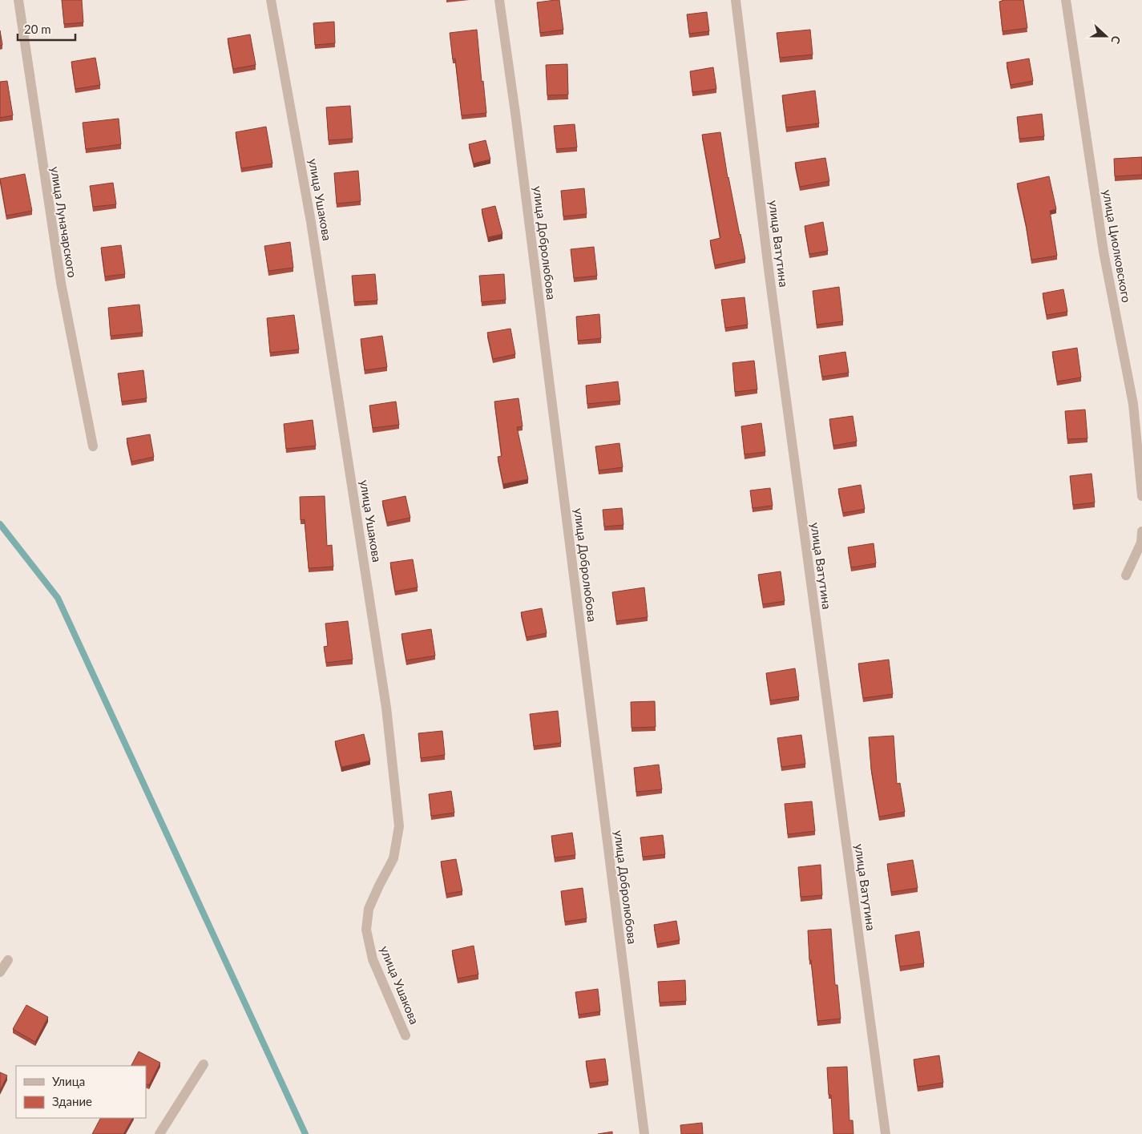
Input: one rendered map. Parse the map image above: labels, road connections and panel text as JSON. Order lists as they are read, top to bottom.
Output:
{
  "streets": {
    "street": [
      "улица Ушакова",
      "улица Луначарского",
      "улица Добролюбова",
      "улица Ватутина",
      "улица Циолковского"
    ]
  },
  "legend": ["Улица", "Здание"],
  "scale_bar": "20 m",
  "north": "right"
}
